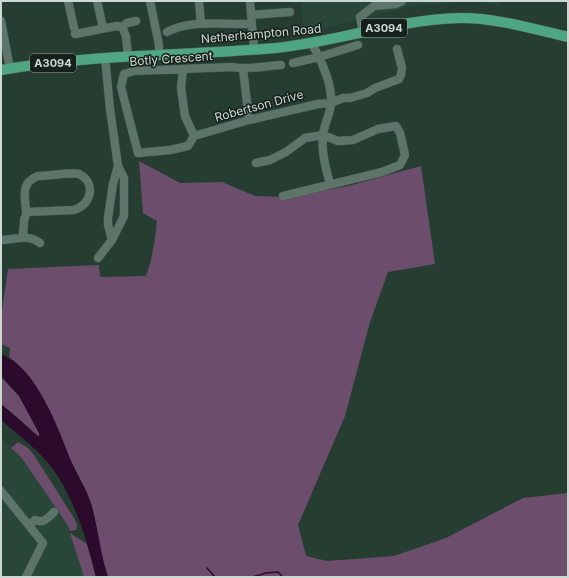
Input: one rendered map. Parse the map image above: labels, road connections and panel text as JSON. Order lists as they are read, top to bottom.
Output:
{
  "streets": {
    "main road": ["A3094", "Netherhampton Road"],
    "street": ["Botly Crescent", "Robertson Drive"]
  },
  "crossings": [
    ["Botly Crescent", "Robertson Drive"]
  ]
}
